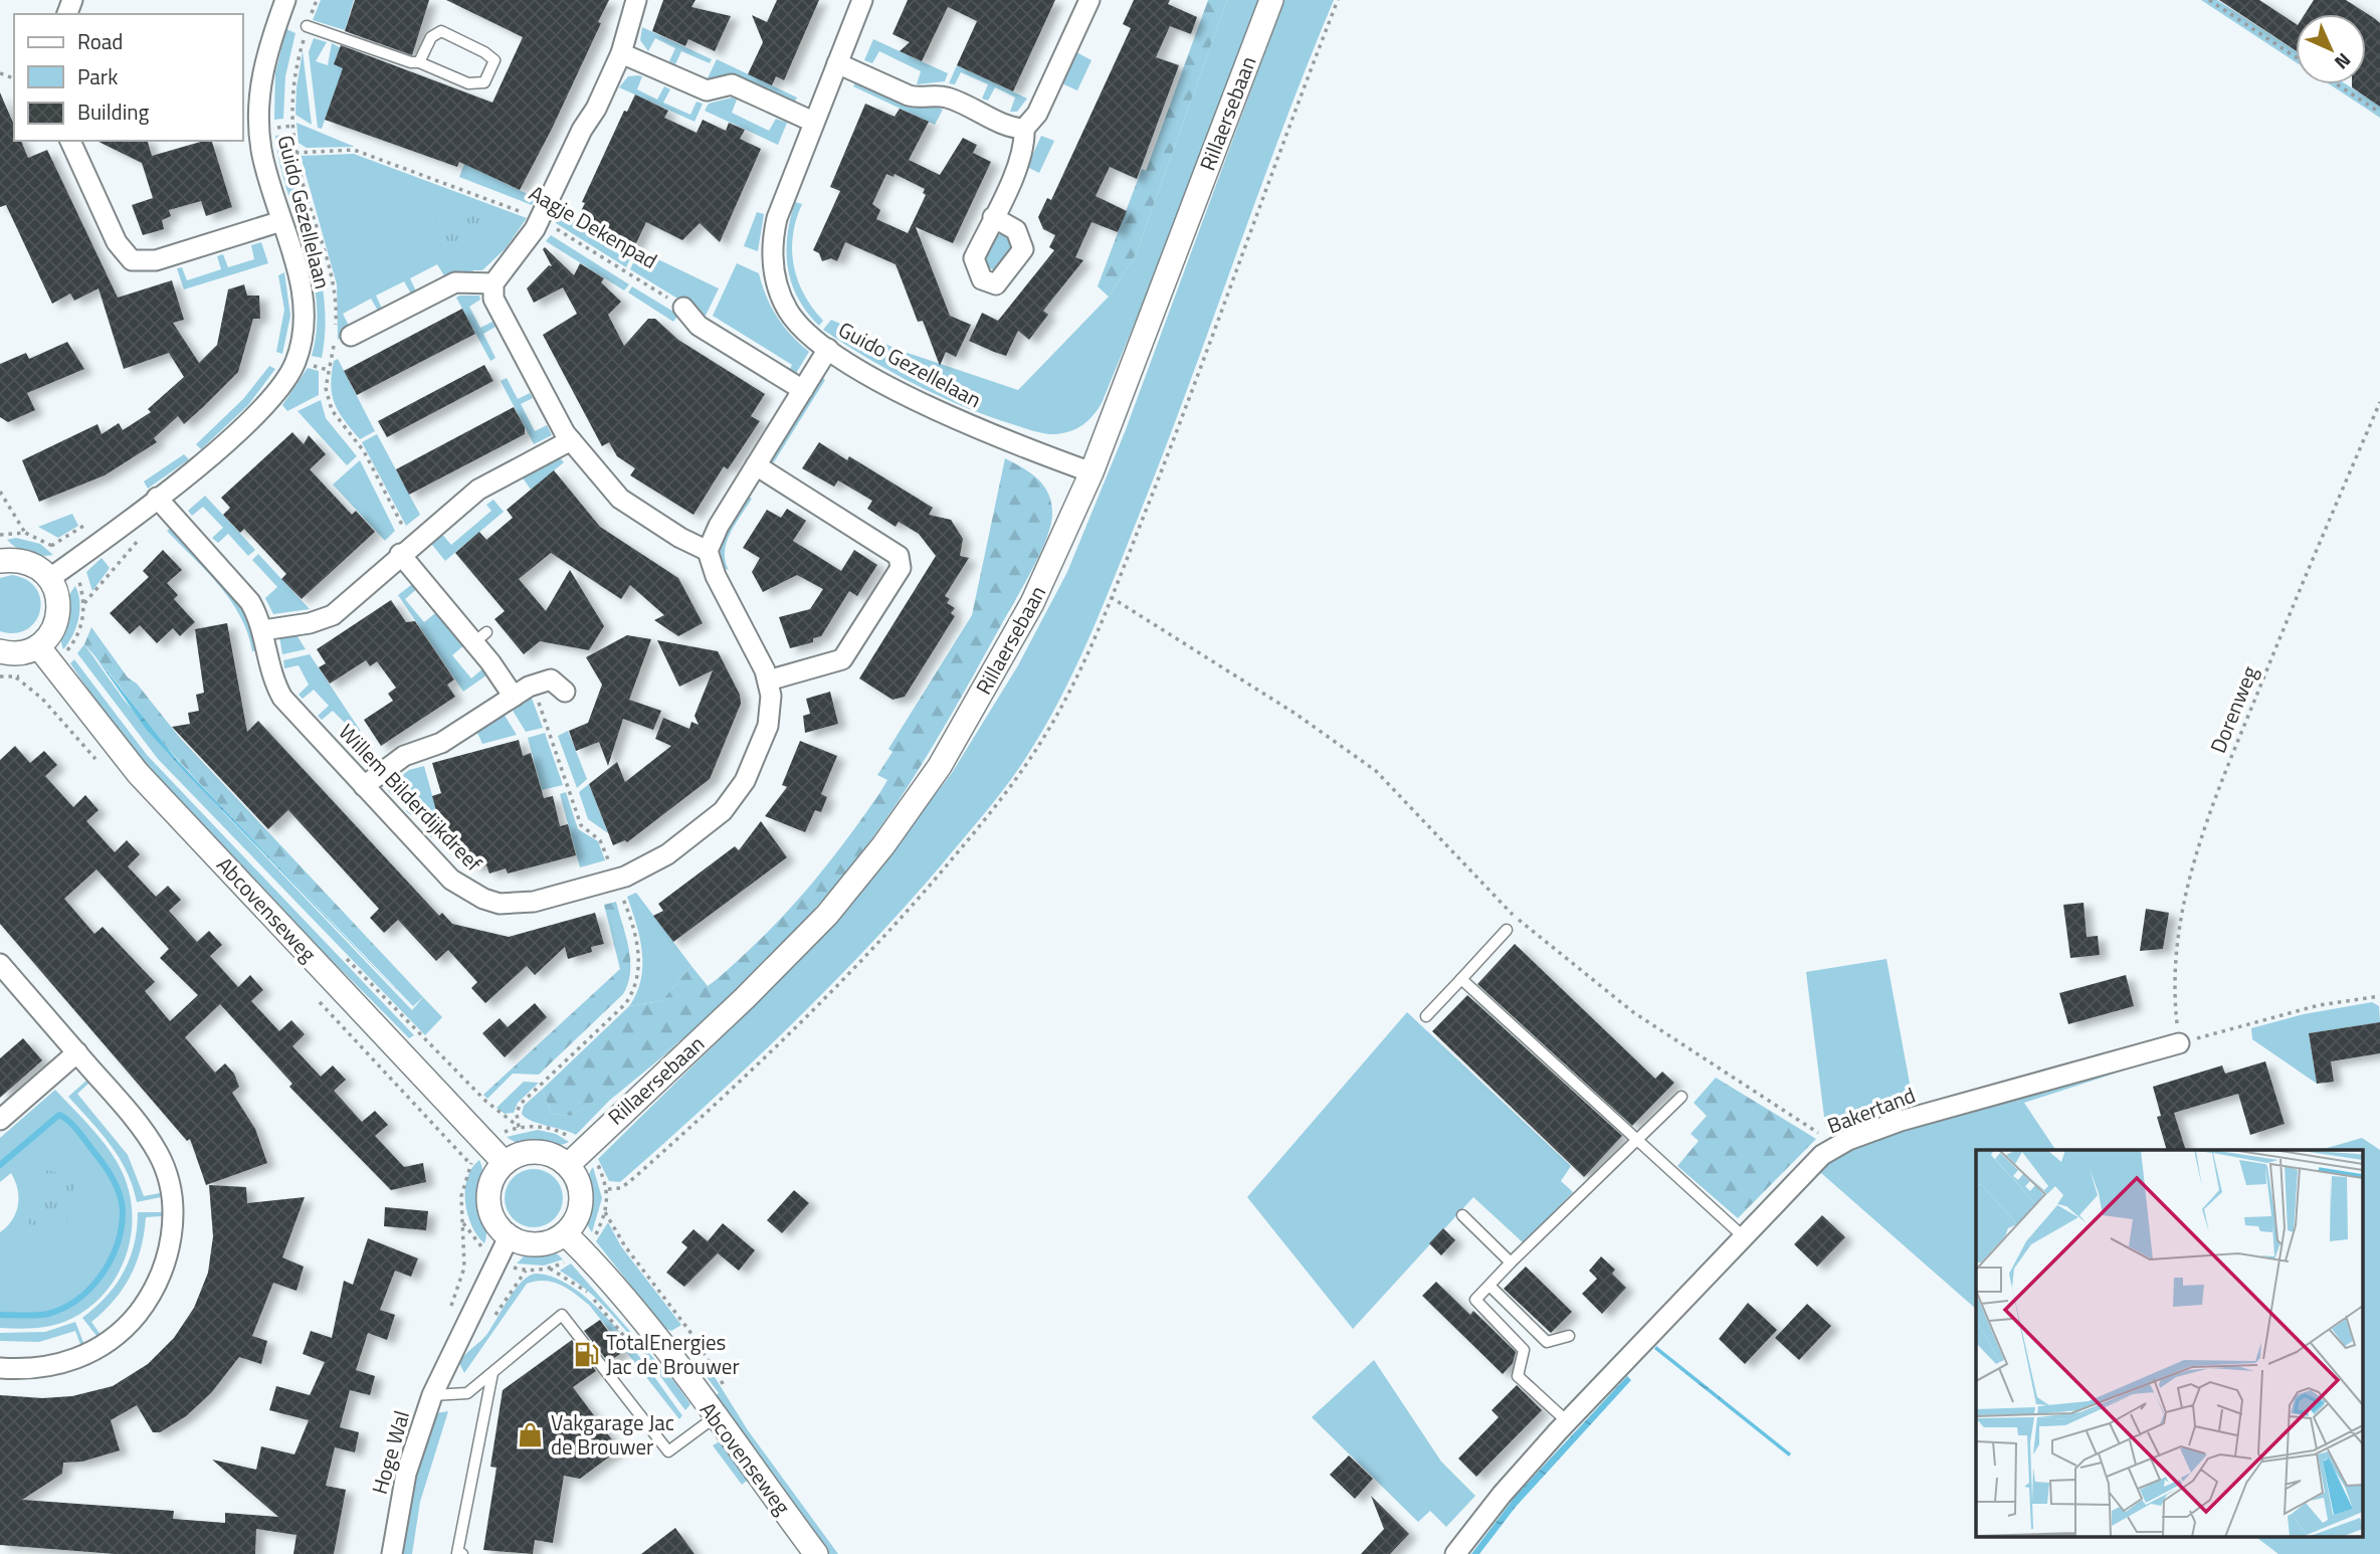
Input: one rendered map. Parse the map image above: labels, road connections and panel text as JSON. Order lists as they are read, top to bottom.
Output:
{
  "streets": {
    "street": [
      "Rillaersebaan",
      "Guido Gezellelaan",
      "Willem Bilderdijkdreef",
      "Abcovenseweg",
      "Bakertand",
      "Hoge Wal"
    ],
    "path": ["Aagje Dekenpad", "Dorenweg"]
  },
  "crossings": [
    ["Rillaersebaan", "Guido Gezellelaan"],
    ["Rillaersebaan", "Abcovenseweg"],
    ["Rillaersebaan", "Hoge Wal"],
    ["Guido Gezellelaan", "Willem Bilderdijkdreef"],
    ["Dorenweg", "Bakertand"],
    ["Abcovenseweg", "Hoge Wal"]
  ],
  "places": {
    "fuel station": ["TotalEnergies Jac de Brouwer"],
    "shop": ["Vakgarage Jac de Brouwer"]
  },
  "legend": ["Road", "Park", "Building"],
  "north": "bottom right"
}
